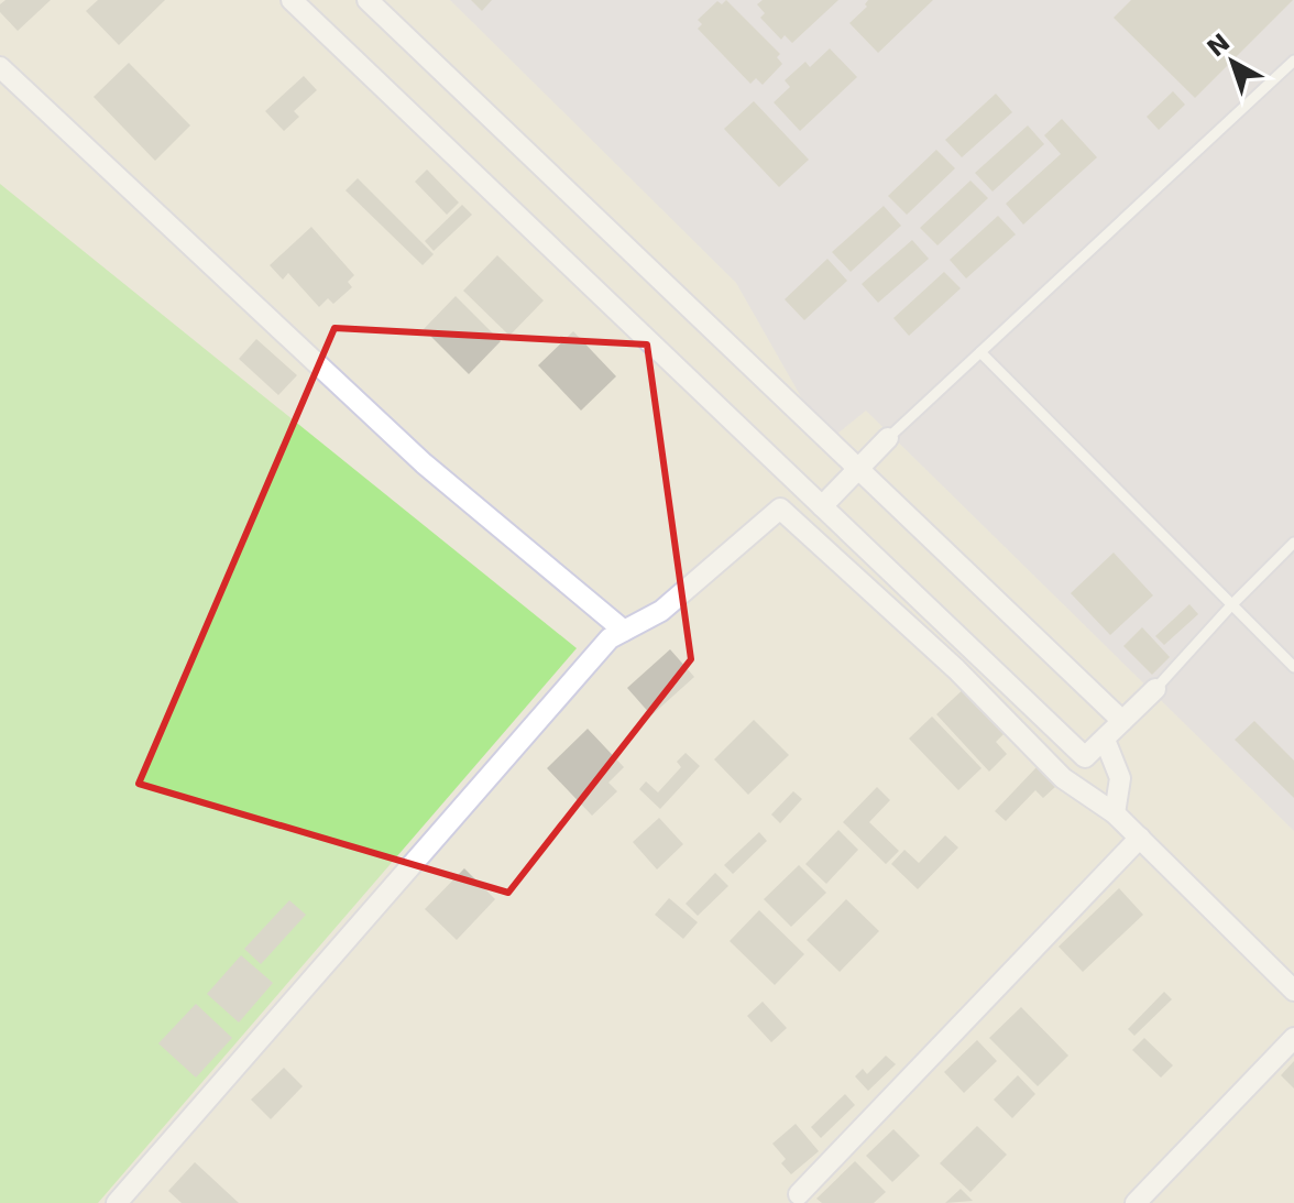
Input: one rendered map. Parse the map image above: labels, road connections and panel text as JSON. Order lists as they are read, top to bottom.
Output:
{
  "north": "top left"
}
